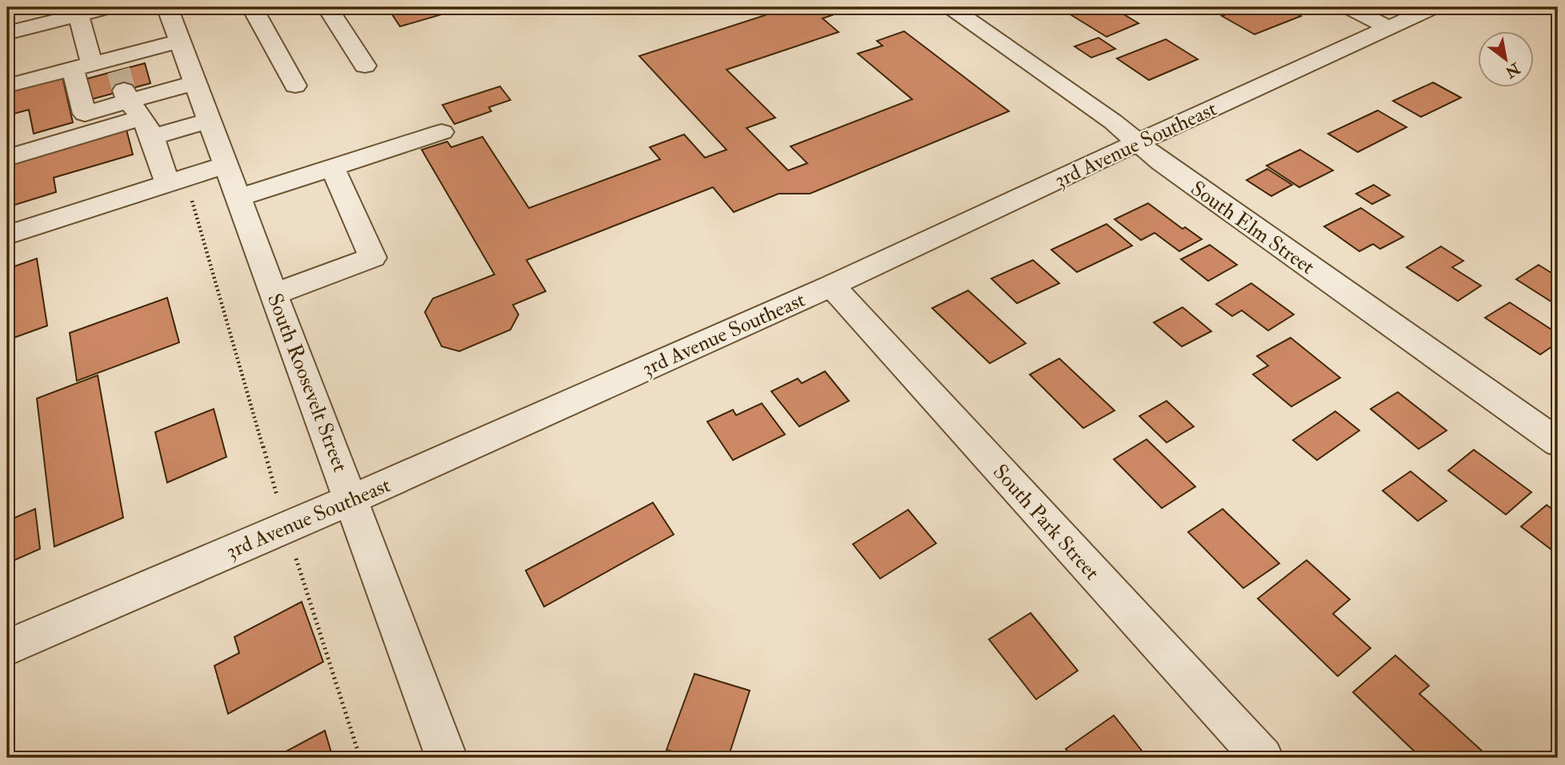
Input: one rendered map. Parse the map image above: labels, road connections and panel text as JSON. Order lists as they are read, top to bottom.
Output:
{
  "streets": {
    "street": [
      "3rd Avenue Southeast",
      "South Elm Street",
      "South Roosevelt Street",
      "South Park Street"
    ]
  },
  "crossings": [
    ["3rd Avenue Southeast", "South Elm Street"],
    ["3rd Avenue Southeast", "South Roosevelt Street"],
    ["3rd Avenue Southeast", "South Park Street"]
  ],
  "north": "bottom right"
}
